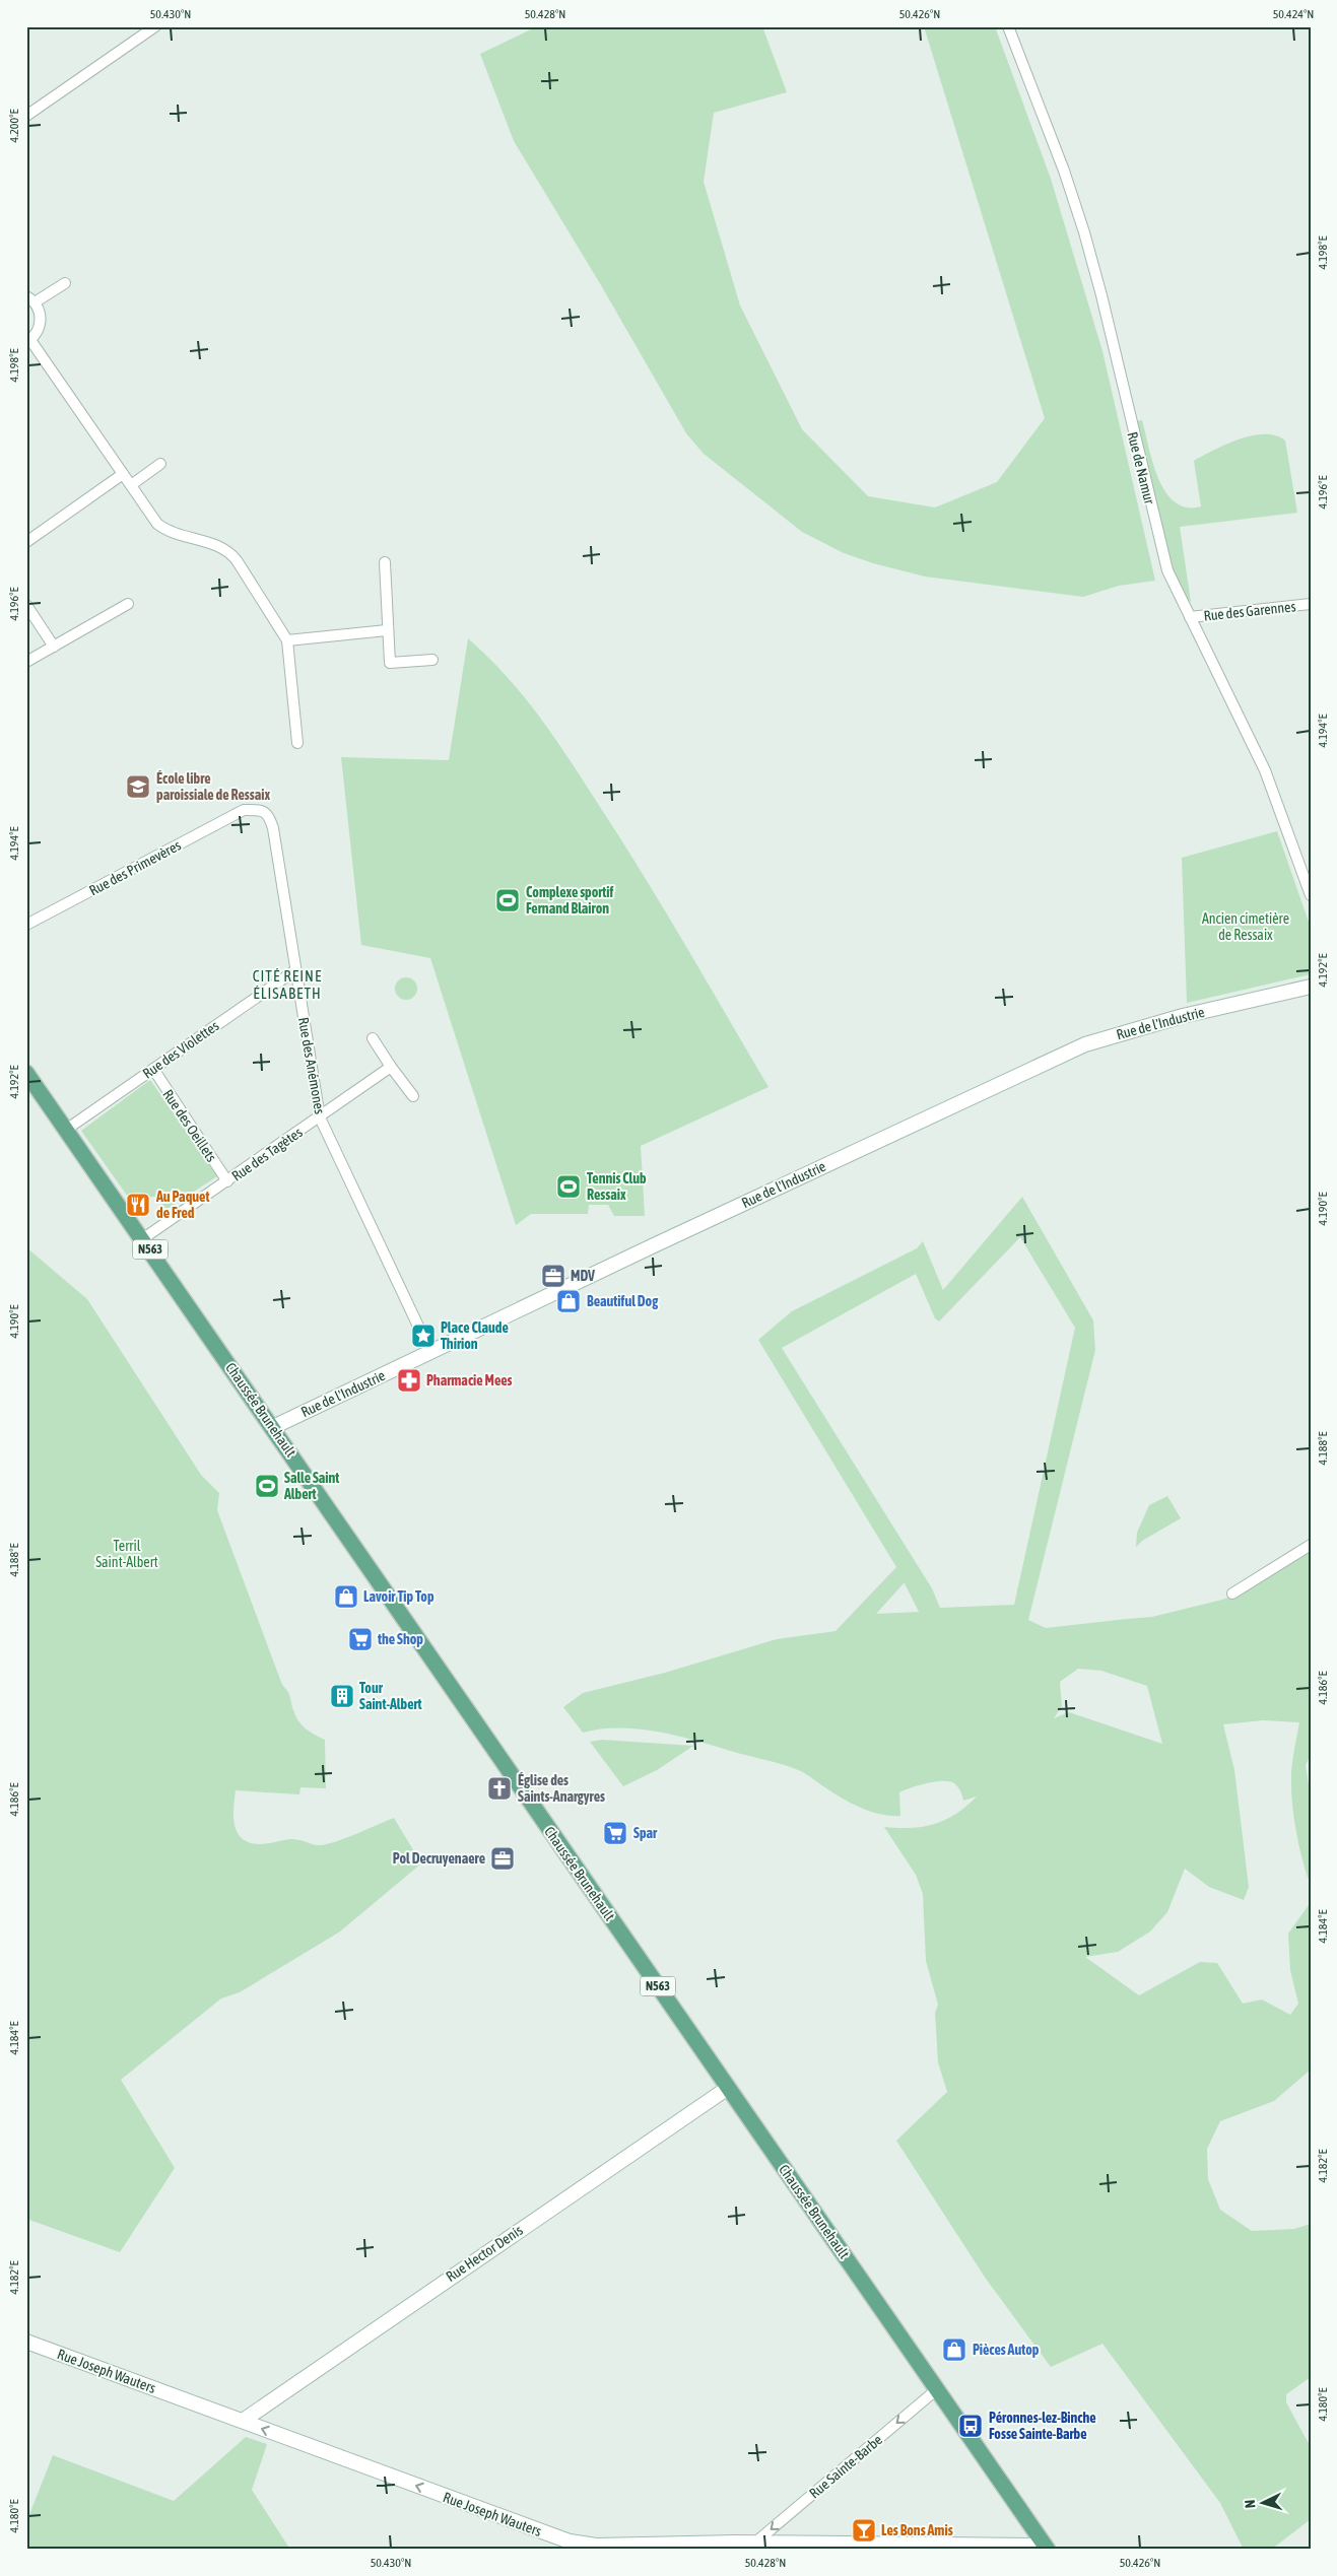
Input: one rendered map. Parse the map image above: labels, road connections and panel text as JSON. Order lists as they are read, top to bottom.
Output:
{
  "streets": {
    "main road": ["N563", "Chaussée Brunehault"],
    "street": [
      "Rue de Namur",
      "Rue des Garennes",
      "Rue des Primevères",
      "Rue de l'Industrie",
      "Rue des Violettes",
      "Rue des Anémones",
      "Rue des Oeillets",
      "Rue des Tagètes",
      "Rue Hector Denis",
      "Rue Joseph Wauters",
      "Rue Sainte-Barbe"
    ]
  },
  "crossings": [
    ["Rue de Namur", "Rue des Garennes"],
    ["Rue des Primevères", "Rue des Anémones"],
    ["Rue de l'Industrie", "Rue des Anémones"],
    ["Rue de l'Industrie", "Chaussée Brunehault"],
    ["Rue des Violettes", "Rue des Anémones"],
    ["Rue des Violettes", "Rue des Oeillets"],
    ["Rue des Violettes", "Chaussée Brunehault"],
    ["Rue des Anémones", "Rue des Tagètes"],
    ["Rue des Oeillets", "Rue des Tagètes"],
    ["Rue des Tagètes", "Chaussée Brunehault"],
    ["Chaussée Brunehault", "Rue Hector Denis"],
    ["Chaussée Brunehault", "Rue Joseph Wauters"],
    ["Chaussée Brunehault", "Rue Sainte-Barbe"],
    ["Rue Hector Denis", "Rue Joseph Wauters"],
    ["Rue Joseph Wauters", "Rue Sainte-Barbe"]
  ],
  "one_way": ["Rue Joseph Wauters", "Rue Sainte-Barbe"],
  "districts": ["CITÉ REINE ÉLISABETH"],
  "parks": ["Ancien cimetière de Ressaix", "Terril Saint-Albert"],
  "places": {
    "school or university": ["École libre paroissiale de Ressaix"],
    "sports": ["Complexe sportif Fernand Blairon", "Tennis Club Ressaix", "Salle Saint Albert"],
    "restaurant": ["Au Paquet de Fred"],
    "office": ["MDV", "Pol Decruyenaere"],
    "shop": ["Beautiful Dog", "Lavoir Tip Top", "Pièces Autop"],
    "place": ["Place Claude Thirion"],
    "pharmacy": ["Pharmacie Mees"],
    "supermarket": ["the Shop", "Spar"],
    "building": ["Tour Saint-Albert"],
    "church": ["Église des Saints-Anargyres"],
    "bus stop": ["Péronnes-lez-Binche Fosse Sainte-Barbe"],
    "bar": ["Les Bons Amis"]
  },
  "north": "left",
  "coordinates": [
    "50.430°N",
    "50.428°N",
    "50.426°N",
    "50.424°N",
    "4.200°E",
    "4.198°E",
    "4.196°E",
    "4.194°E",
    "4.192°E",
    "4.190°E",
    "4.188°E",
    "4.186°E",
    "4.184°E",
    "4.182°E",
    "4.180°E"
  ]
}
